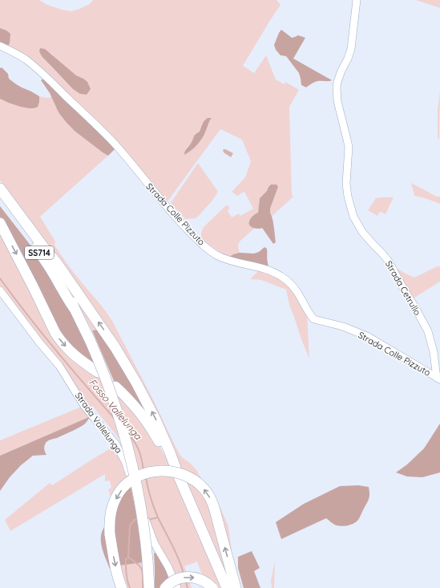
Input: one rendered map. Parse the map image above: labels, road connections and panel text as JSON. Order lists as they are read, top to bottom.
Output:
{
  "streets": {
    "highway": ["SS714"],
    "street": ["Strada Colle Pizzuto", "Strada Cetrullo", "Strada Vallelunga"]
  },
  "crossings": [
    ["Strada Colle Pizzuto", "Strada Cetrullo"]
  ],
  "water": ["Fosso Vallelunga"]
}
